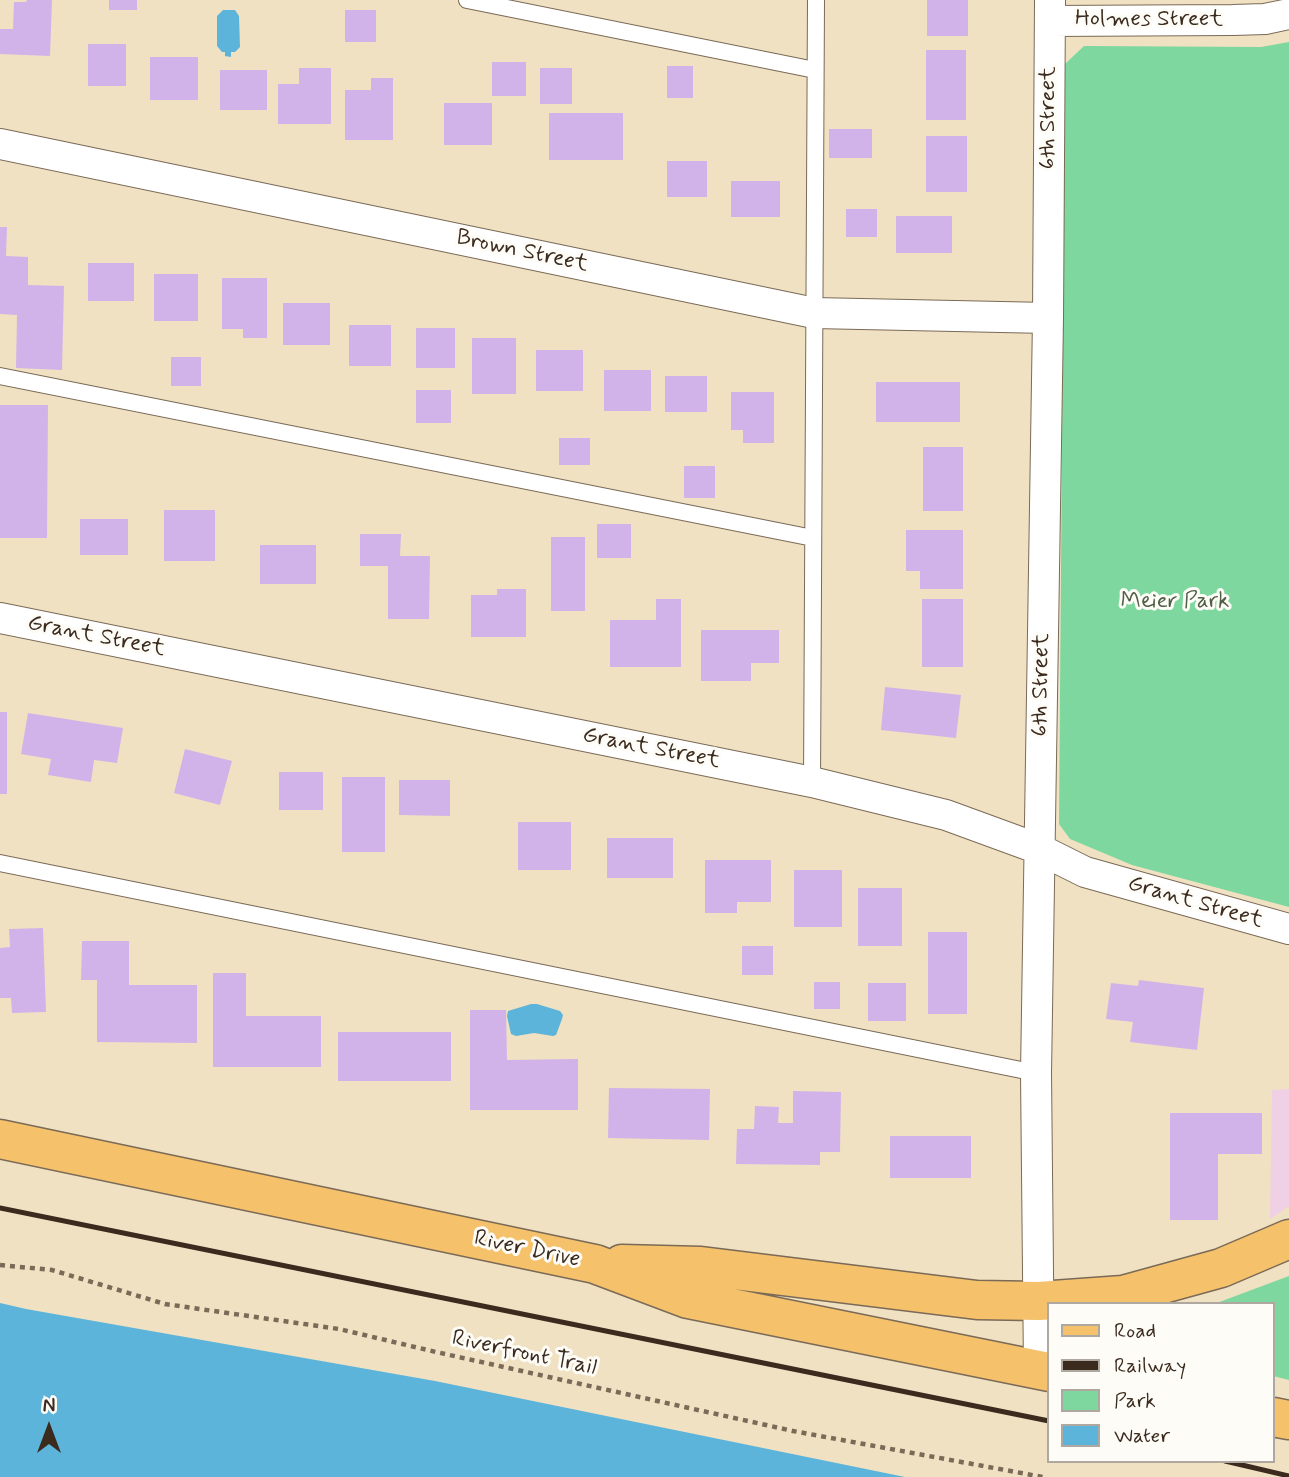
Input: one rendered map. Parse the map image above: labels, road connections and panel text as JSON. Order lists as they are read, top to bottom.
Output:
{
  "streets": {
    "main road": ["River Drive"],
    "street": [
      "Holmes Street",
      "6th Street",
      "Brown Street",
      "Grant Street"
    ],
    "path": ["Riverfront Trail"]
  },
  "crossings": [
    ["Holmes Street", "6th Street"],
    ["6th Street", "Brown Street"],
    ["6th Street", "Grant Street"],
    ["6th Street", "River Drive"]
  ],
  "parks": ["Meier Park"],
  "legend": [
    "Road",
    "Railway",
    "Park",
    "Water"
  ],
  "north": "top"
}
